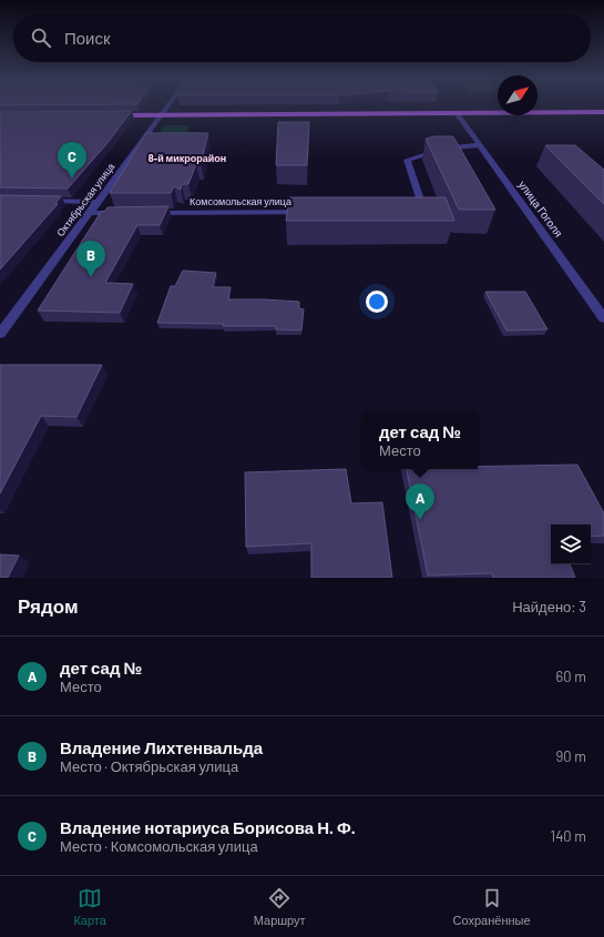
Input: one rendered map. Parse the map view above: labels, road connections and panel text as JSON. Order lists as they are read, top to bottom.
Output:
{
  "streets": {
    "street": ["Октябрьская улица", "Комсомольская улица", "улица Гоголя"]
  },
  "districts": ["8-й микрорайон"],
  "north": "top right",
  "page": {
    "search": "Поиск",
    "pins": ["C", "B", "A"],
    "popup": ["дет сад №", "Место"],
    "heading": ["Рядом", "Найдено: 3"],
    "list": [
      {
        "mark": "A",
        "name": "дет сад №",
        "note": "Место",
        "value": "60 m"
      },
      {
        "mark": "B",
        "name": "Владение Лихтенвальда",
        "note": "Место · Октябрьская улица",
        "value": "90 m"
      },
      {
        "mark": "C",
        "name": "Владение нотариуса Борисова Н. Ф.",
        "note": "Место · Комсомольская улица",
        "value": "140 m"
      }
    ],
    "nav": ["Карта", "Маршрут", "Сохранённые"]
  }
}
